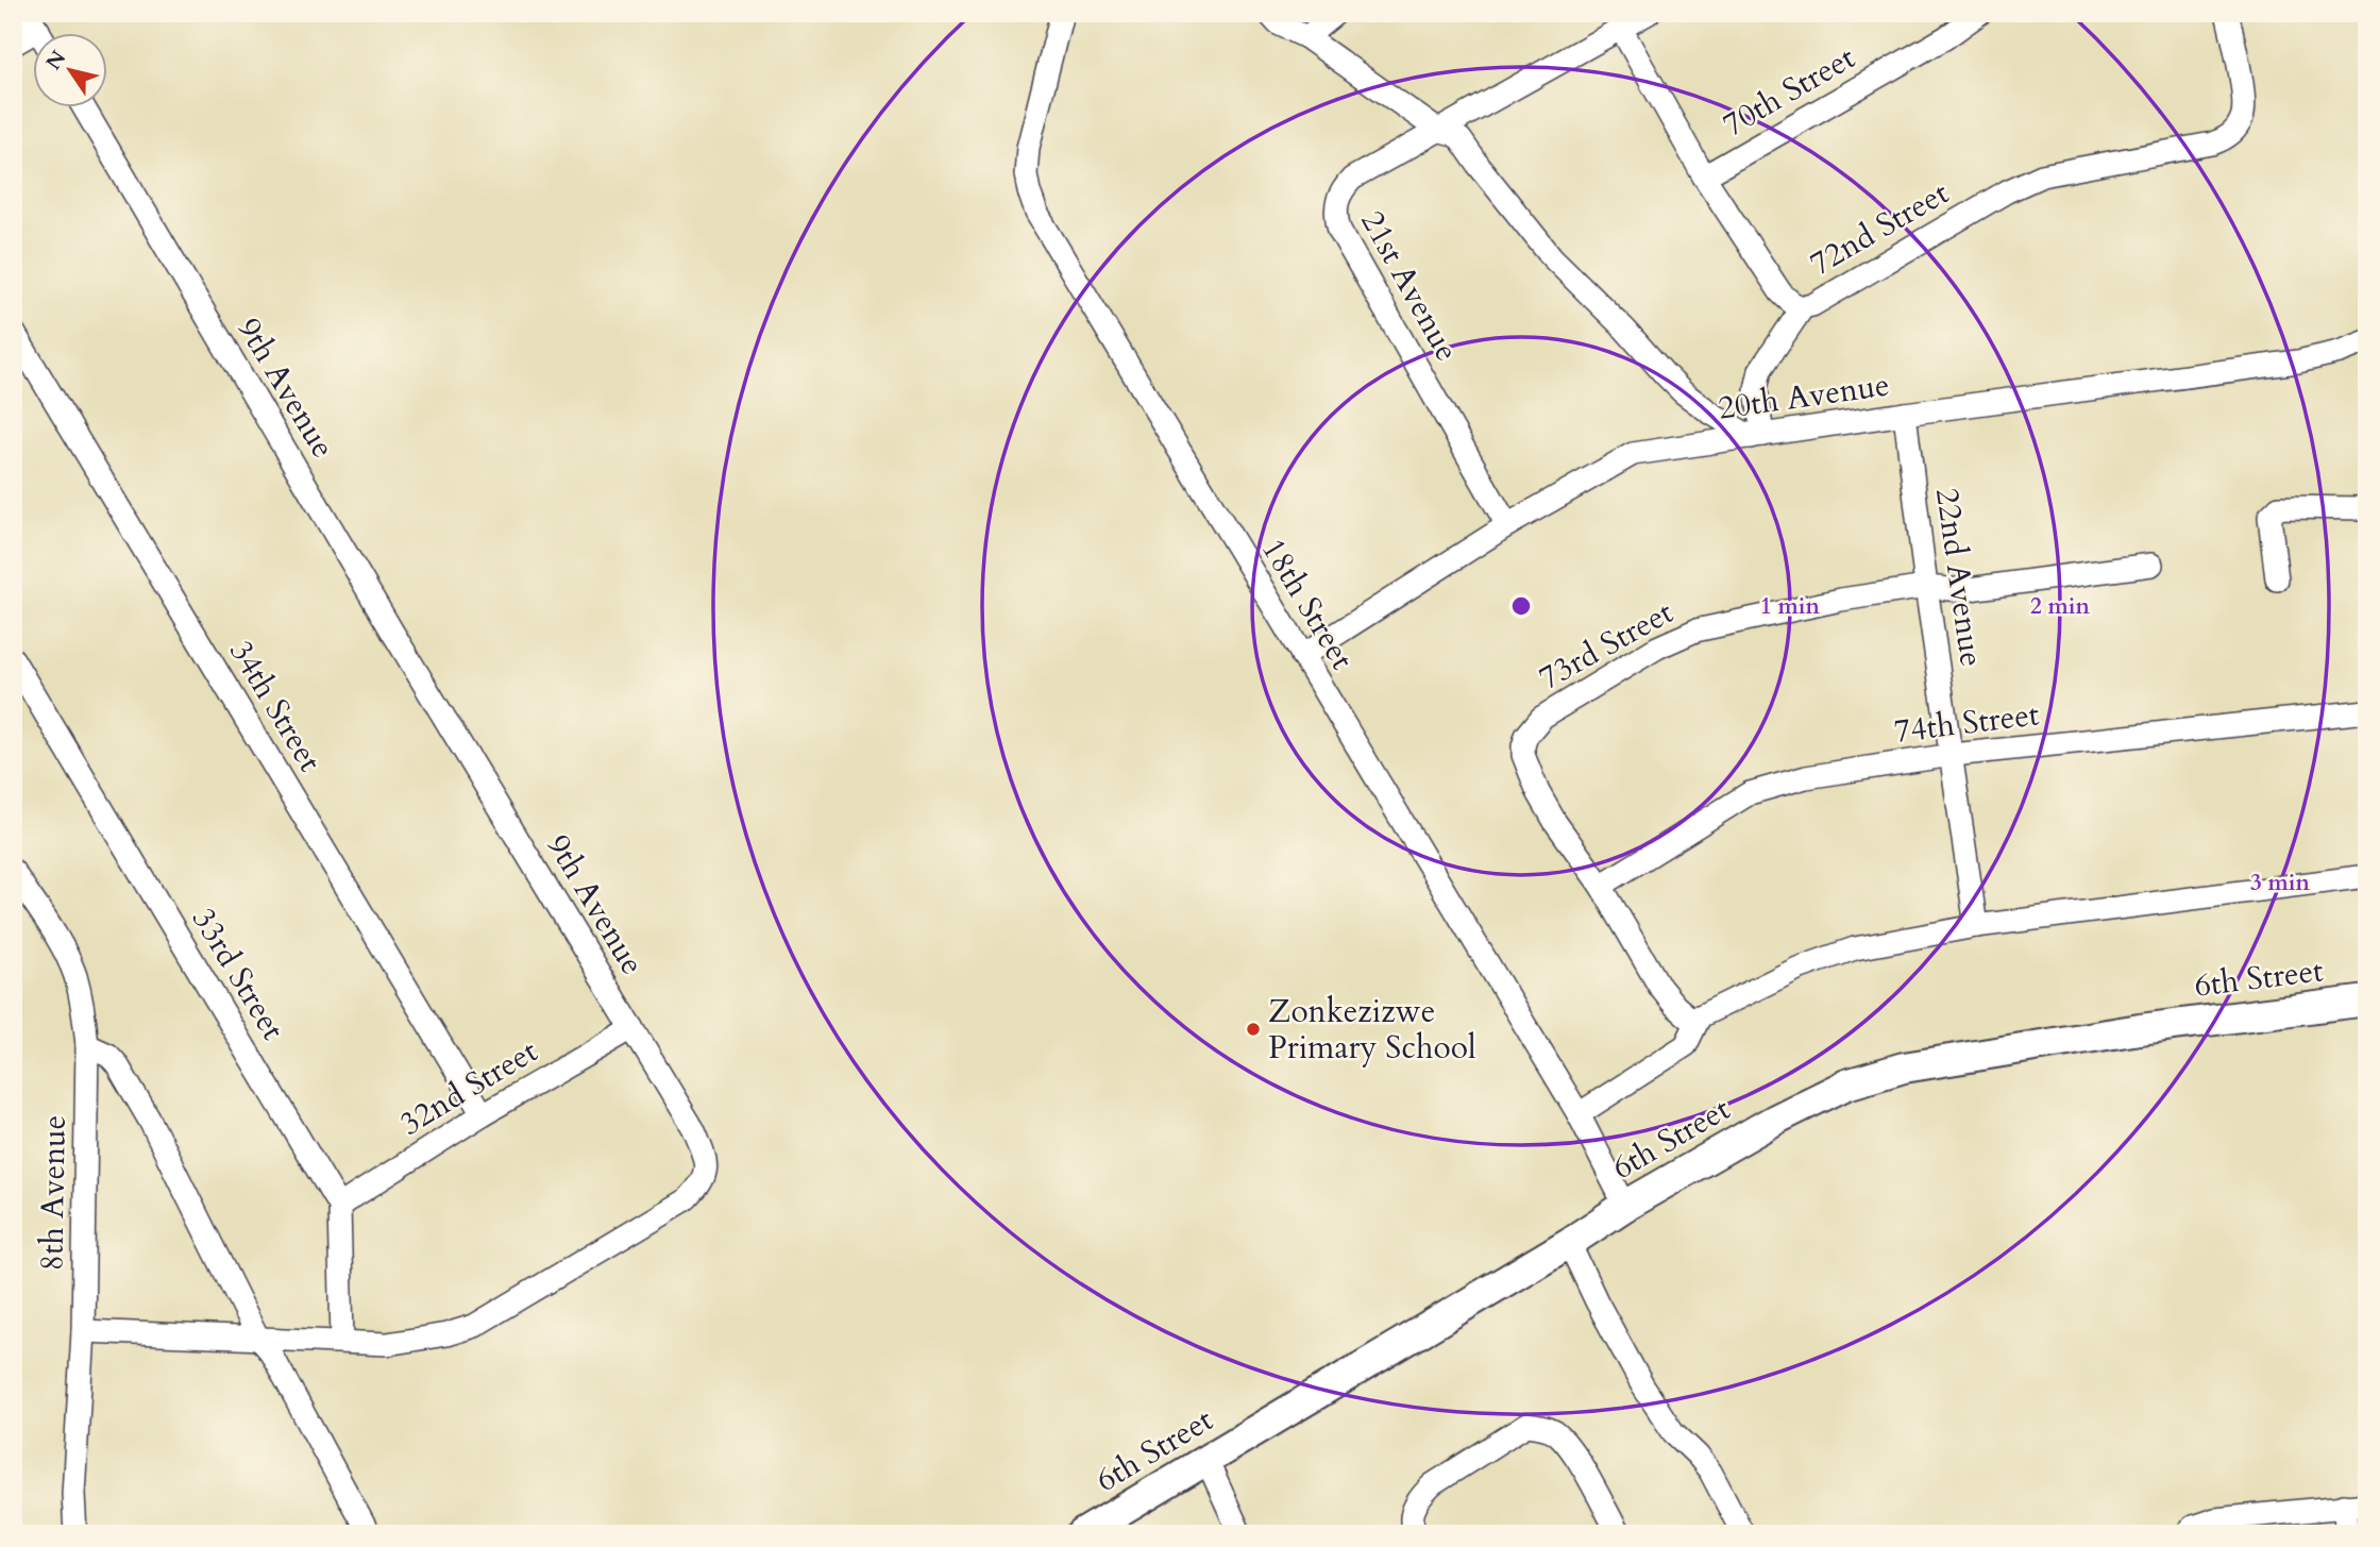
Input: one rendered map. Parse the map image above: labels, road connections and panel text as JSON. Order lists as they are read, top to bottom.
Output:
{
  "streets": {
    "street": [
      "70th Street",
      "72nd Street",
      "21st Avenue",
      "9th Avenue",
      "20th Avenue",
      "22nd Avenue",
      "18th Street",
      "73rd Street",
      "34th Street",
      "74th Street",
      "33rd Street",
      "6th Street",
      "32nd Street",
      "8th Avenue"
    ]
  },
  "crossings": [
    ["70th Street", "72nd Street"],
    ["72nd Street", "21st Avenue"],
    ["21st Avenue", "20th Avenue"],
    ["9th Avenue", "33rd Street"],
    ["9th Avenue", "32nd Street"],
    ["9th Avenue", "8th Avenue"],
    ["20th Avenue", "22nd Avenue"],
    ["20th Avenue", "18th Street"],
    ["22nd Avenue", "73rd Street"],
    ["22nd Avenue", "74th Street"],
    ["18th Street", "6th Street"],
    ["73rd Street", "74th Street"],
    ["34th Street", "32nd Street"],
    ["33rd Street", "32nd Street"]
  ],
  "places": ["Zonkezizwe Primary School"],
  "north": "top left",
  "rings": ["1 min", "2 min", "3 min"]
}
